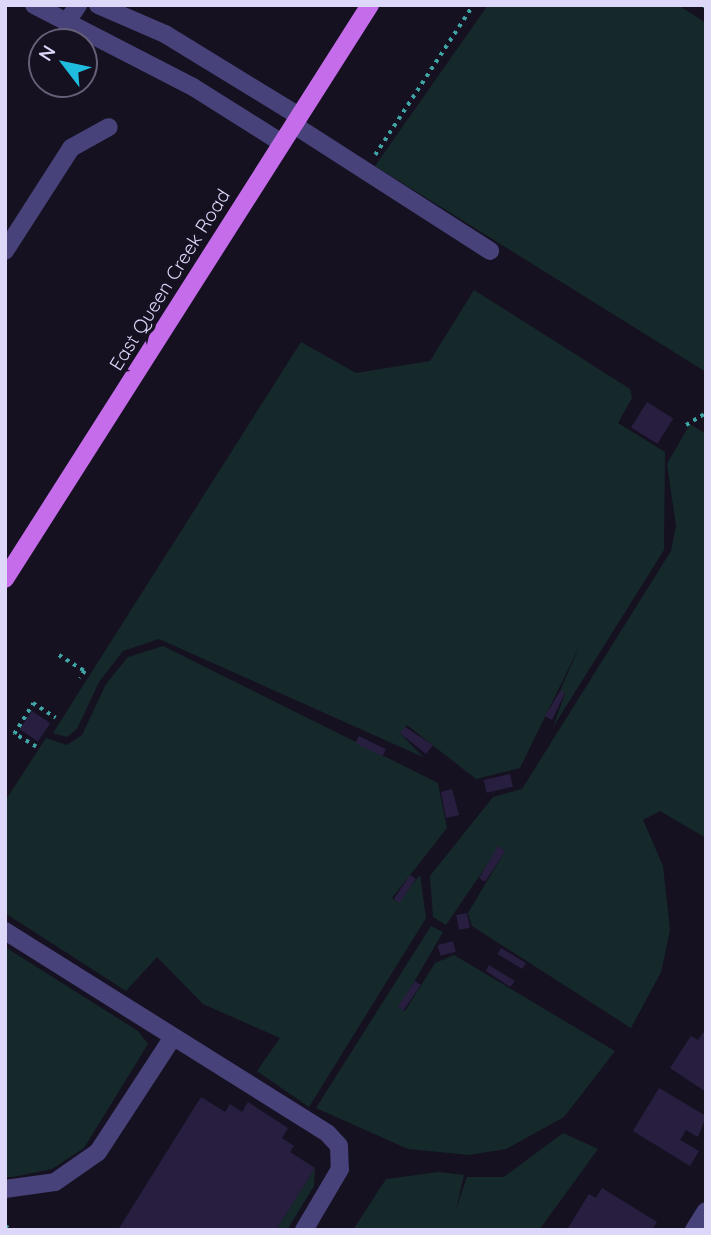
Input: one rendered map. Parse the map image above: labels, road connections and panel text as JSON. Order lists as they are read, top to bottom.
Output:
{
  "streets": {
    "main road": ["East Queen Creek Road"]
  },
  "north": "top left"
}
